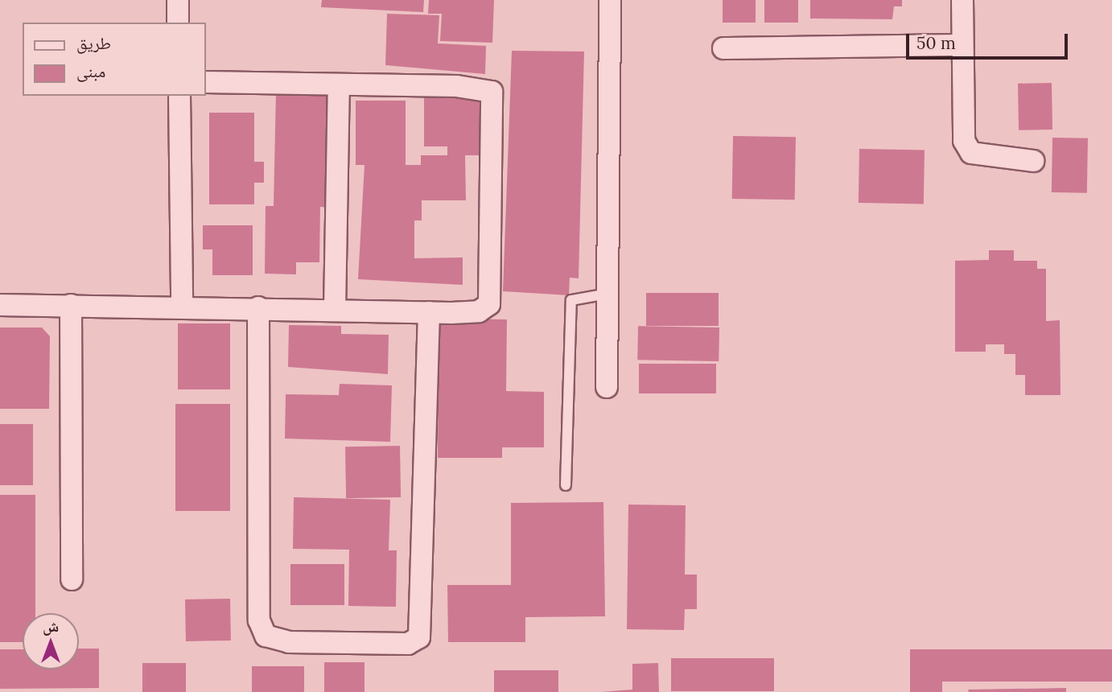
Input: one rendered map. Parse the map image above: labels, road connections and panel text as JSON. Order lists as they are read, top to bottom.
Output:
{
  "legend": ["طريق", "مبنى"],
  "scale_bar": "50 m",
  "north": "top"
}
